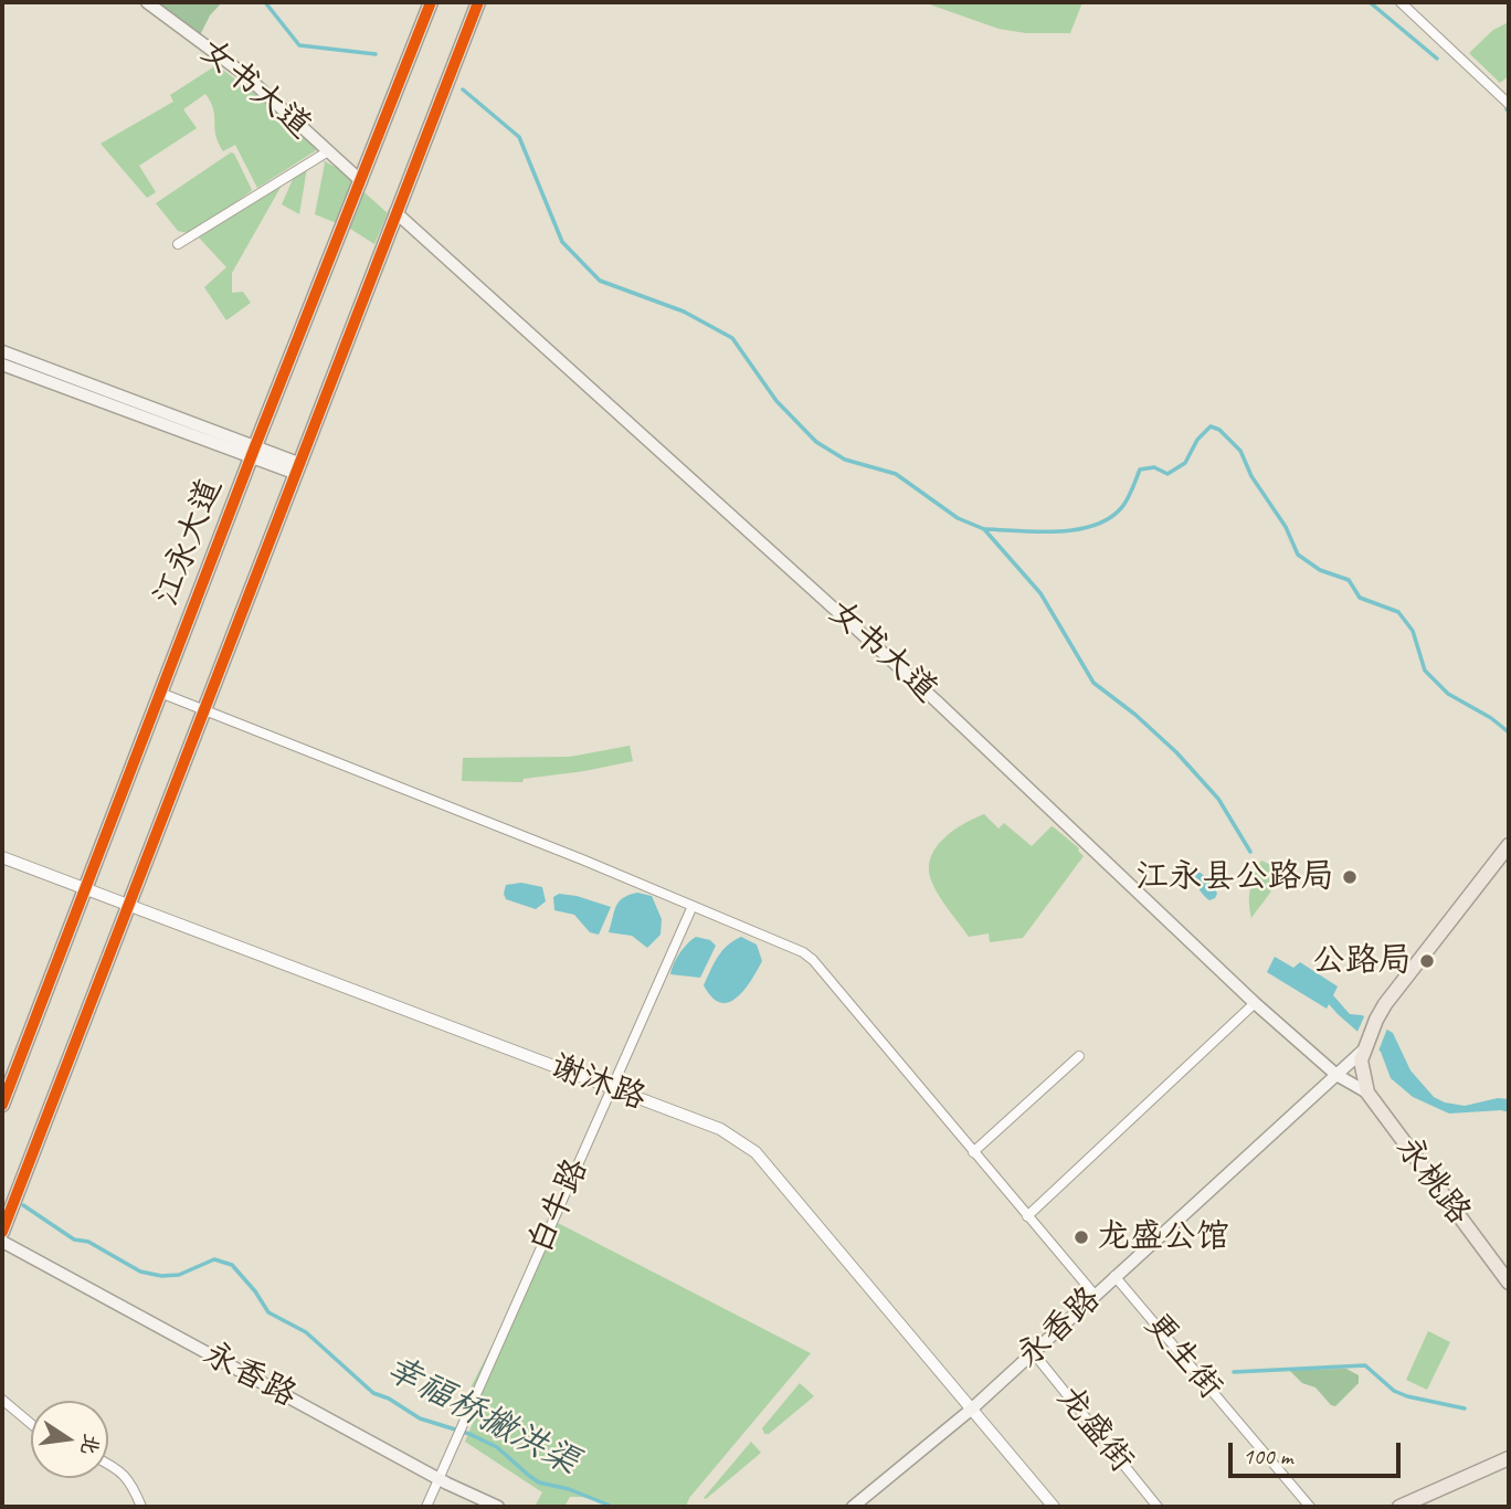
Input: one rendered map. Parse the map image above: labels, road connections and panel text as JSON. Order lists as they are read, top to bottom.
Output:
{
  "streets": {
    "main road": [
      "女书大道",
      "江永大道",
      "永桃路",
      "永香路"
    ],
    "street": [
      "谢沐路",
      "白牛路",
      "更生街",
      "龙盛街"
    ]
  },
  "crossings": [
    ["女书大道", "江永大道"],
    ["女书大道", "永桃路"],
    ["女书大道", "永香路"],
    ["江永大道", "谢沐路"],
    ["谢沐路", "白牛路"],
    ["谢沐路", "永香路"],
    ["永桃路", "永香路"],
    ["白牛路", "永香路"],
    ["永香路", "更生街"],
    ["永香路", "龙盛街"]
  ],
  "water": ["幸福桥撇洪渠"],
  "places": ["江永县公路局", "公路局", "龙盛公馆"],
  "scale_bar": "100 m",
  "north": "right"
}
